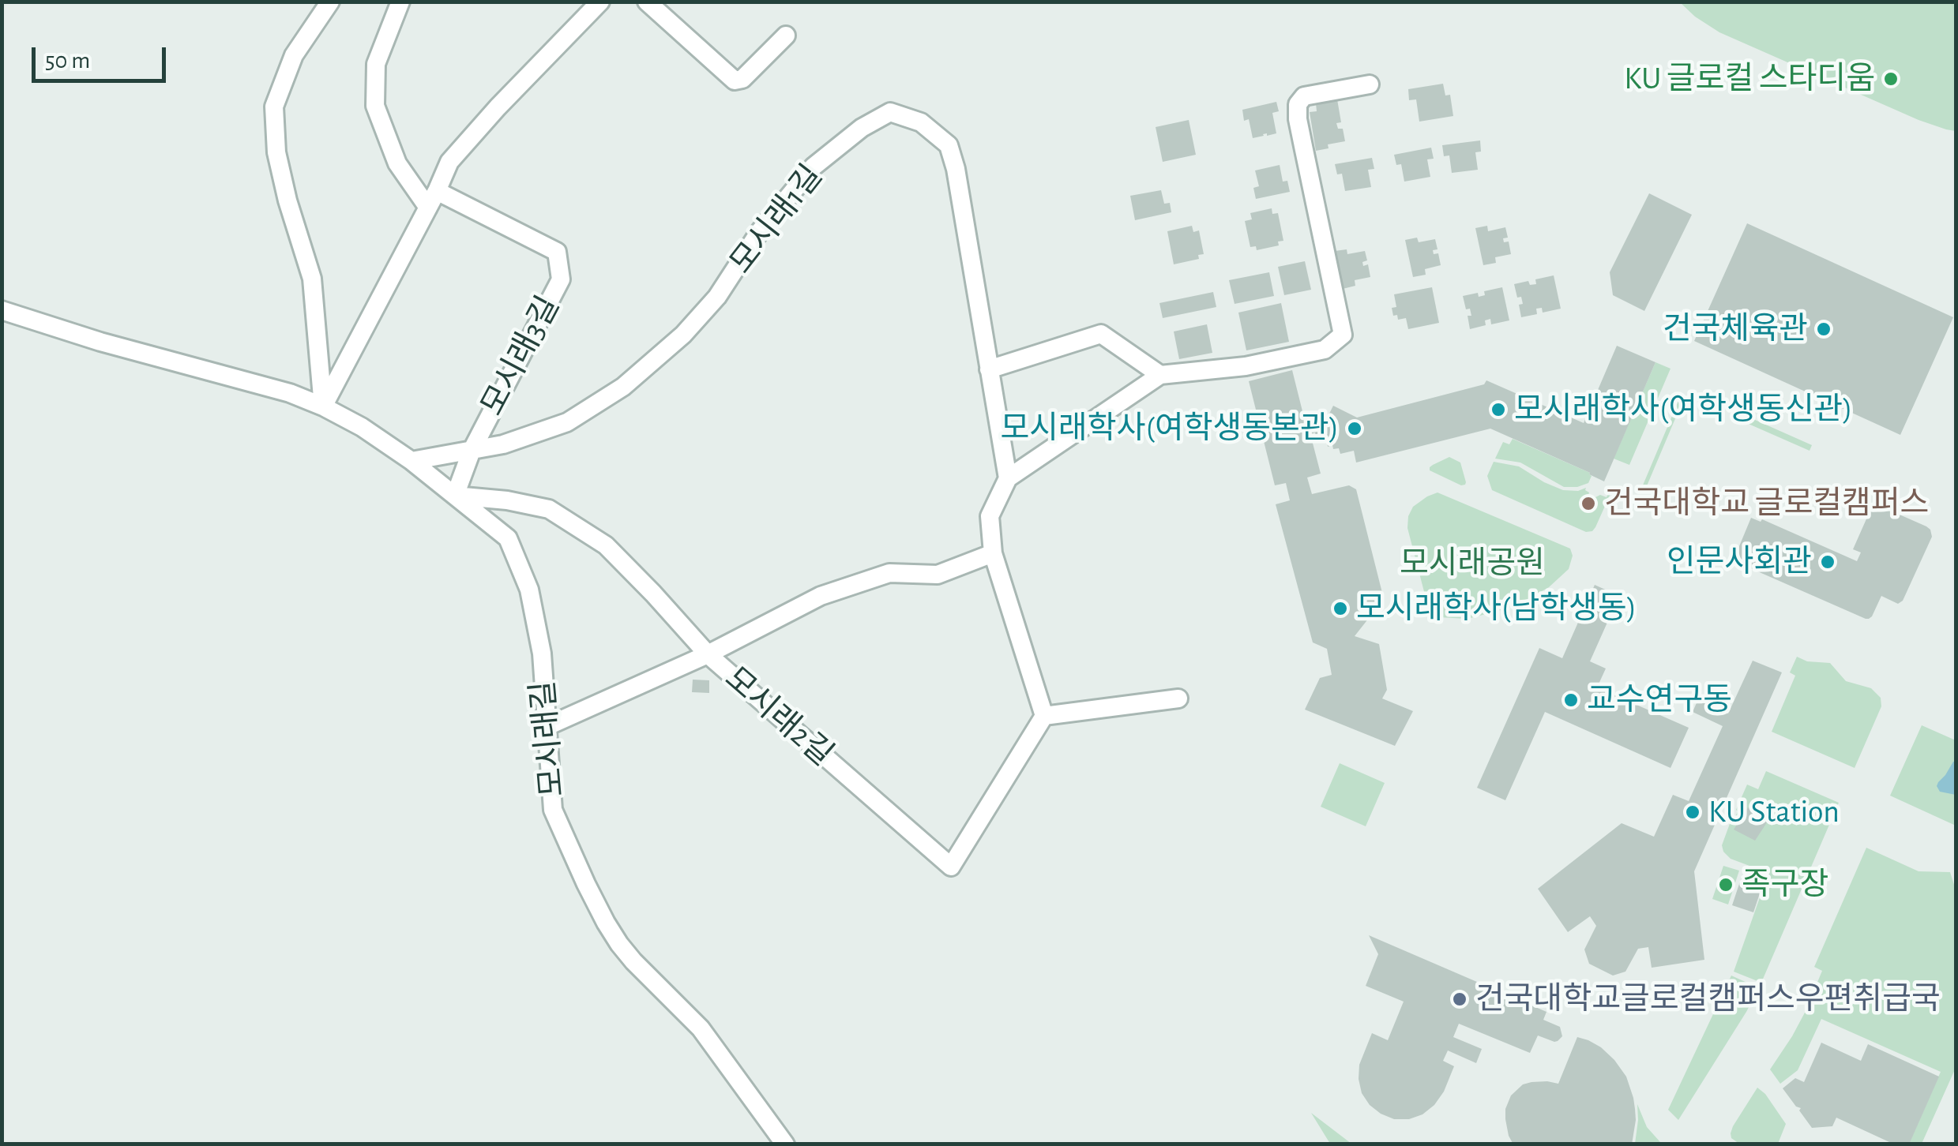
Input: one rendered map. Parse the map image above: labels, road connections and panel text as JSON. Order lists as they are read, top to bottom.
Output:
{
  "streets": {
    "street": [
      "모시래1길",
      "모시래3길",
      "모시래2길",
      "모시래길"
    ]
  },
  "crossings": [
    ["모시래1길", "모시래3길"],
    ["모시래1길", "모시래길"],
    ["모시래3길", "모시래2길"],
    ["모시래3길", "모시래길"],
    ["모시래2길", "모시래길"]
  ],
  "parks": ["모시래공원"],
  "places": [
    "KU 글로컬 스타디움",
    "건국체육관",
    "모시래학사(여학생동신관)",
    "모시래학사(여학생동본관)",
    "건국대학교 글로컬캠퍼스",
    "인문사회관",
    "모시래학사(남학생동)",
    "교수연구동",
    "KU Station",
    "족구장",
    "건국대학교글로컬캠퍼스우편취급국"
  ],
  "scale_bar": "50 m"
}
